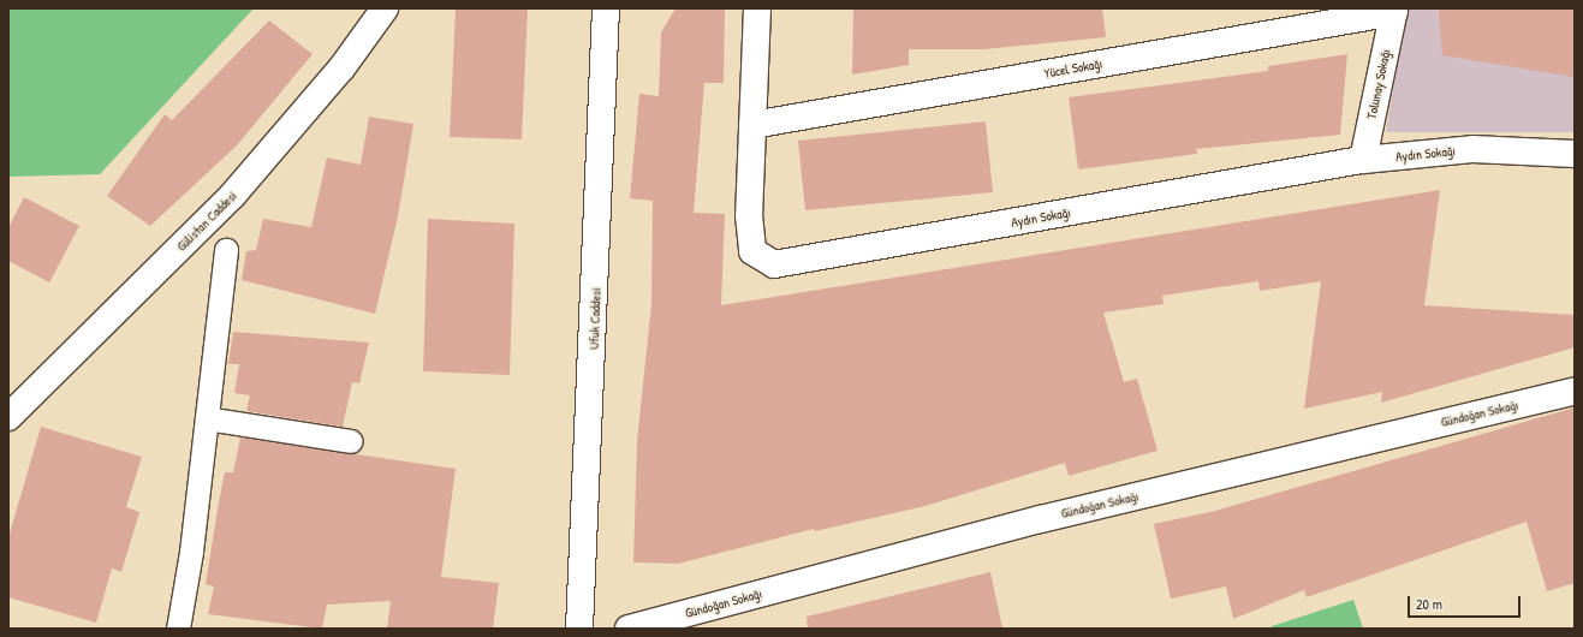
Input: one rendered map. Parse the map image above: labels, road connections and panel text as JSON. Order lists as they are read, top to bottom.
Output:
{
  "streets": {
    "street": [
      "Yücel Sokağı",
      "Tolunay Sokağı",
      "Aydın Sokağı",
      "Gülistan Caddesi",
      "Ufuk Caddesi",
      "Gündoğan Sokağı"
    ]
  },
  "crossings": [
    ["Yücel Sokağı", "Tolunay Sokağı"],
    ["Yücel Sokağı", "Aydın Sokağı"],
    ["Tolunay Sokağı", "Aydın Sokağı"]
  ],
  "scale_bar": "20 m"
}
